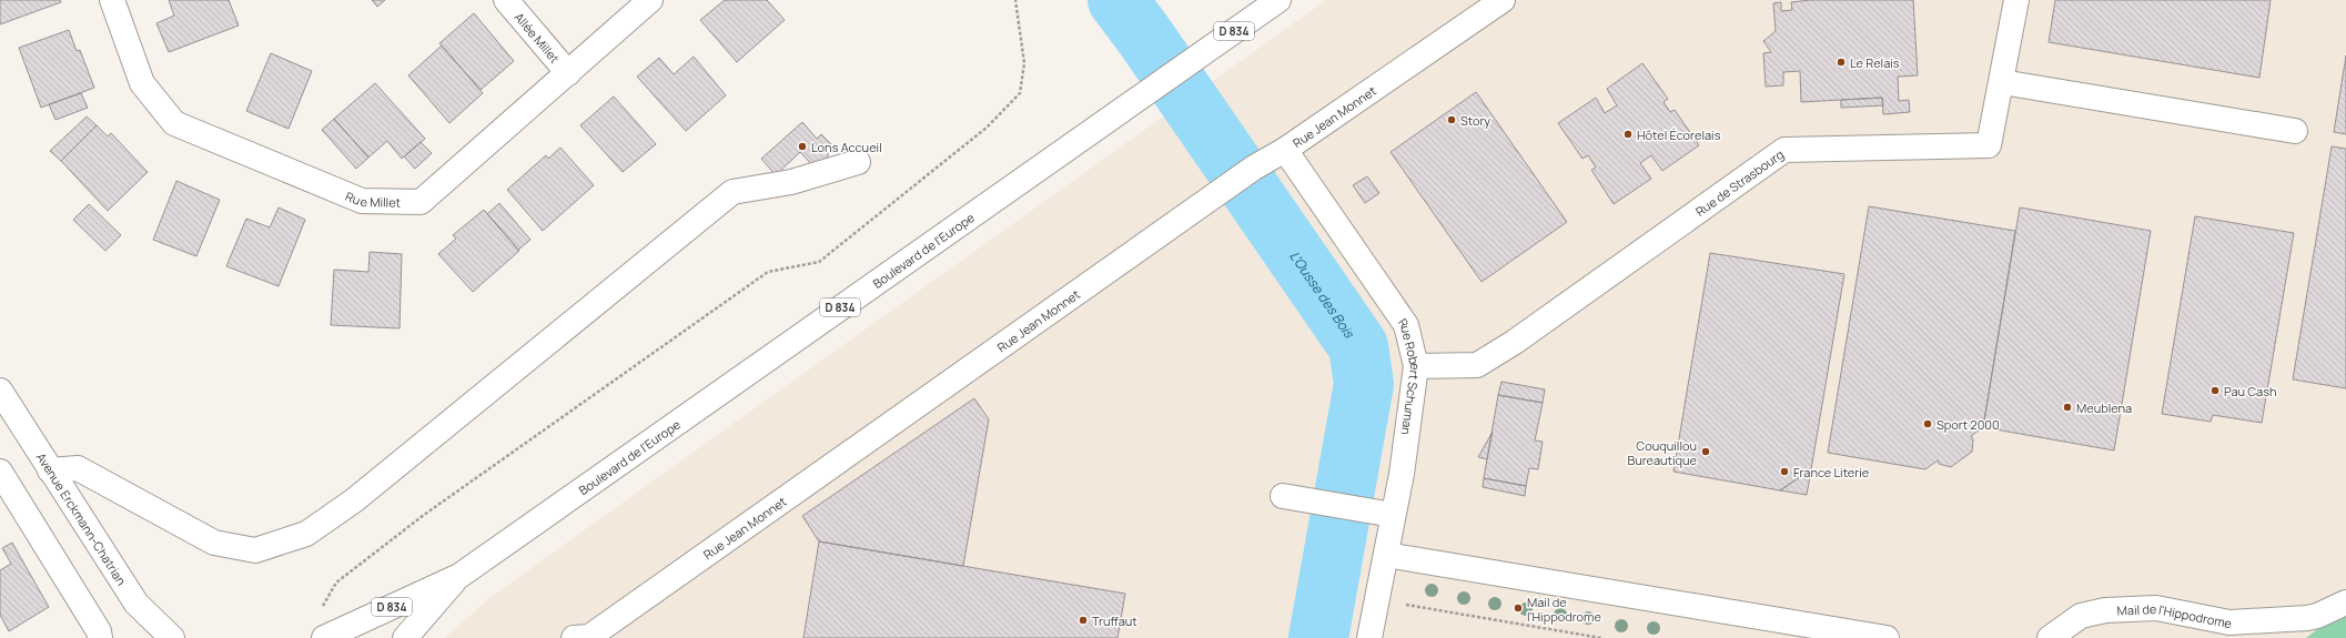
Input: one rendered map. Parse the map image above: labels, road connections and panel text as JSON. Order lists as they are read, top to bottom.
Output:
{
  "streets": {
    "street": [
      "D 834",
      "Allée Millet",
      "Rue Jean Monnet",
      "Rue de Strasbourg",
      "Rue Millet",
      "Boulevard de l'Europe",
      "Rue Robert Schuman",
      "Avenue Erckmann-Chatrian",
      "Mail de l'Hippodrome"
    ]
  },
  "crossings": [
    ["Allée Millet", "Rue Millet"],
    ["Rue Jean Monnet", "Rue Robert Schuman"],
    ["Rue de Strasbourg", "Rue Robert Schuman"]
  ],
  "water": ["L'Ousse des Bois"],
  "places": [
    "Le Relais",
    "Story",
    "Hôtel Écorelais",
    "Lons Accueil",
    "Pau Cash",
    "Meublena",
    "Sport 2000",
    "Couquillou Bureautique",
    "France Literie",
    "Mail de l'Hippodrome",
    "Truffaut"
  ]
}
